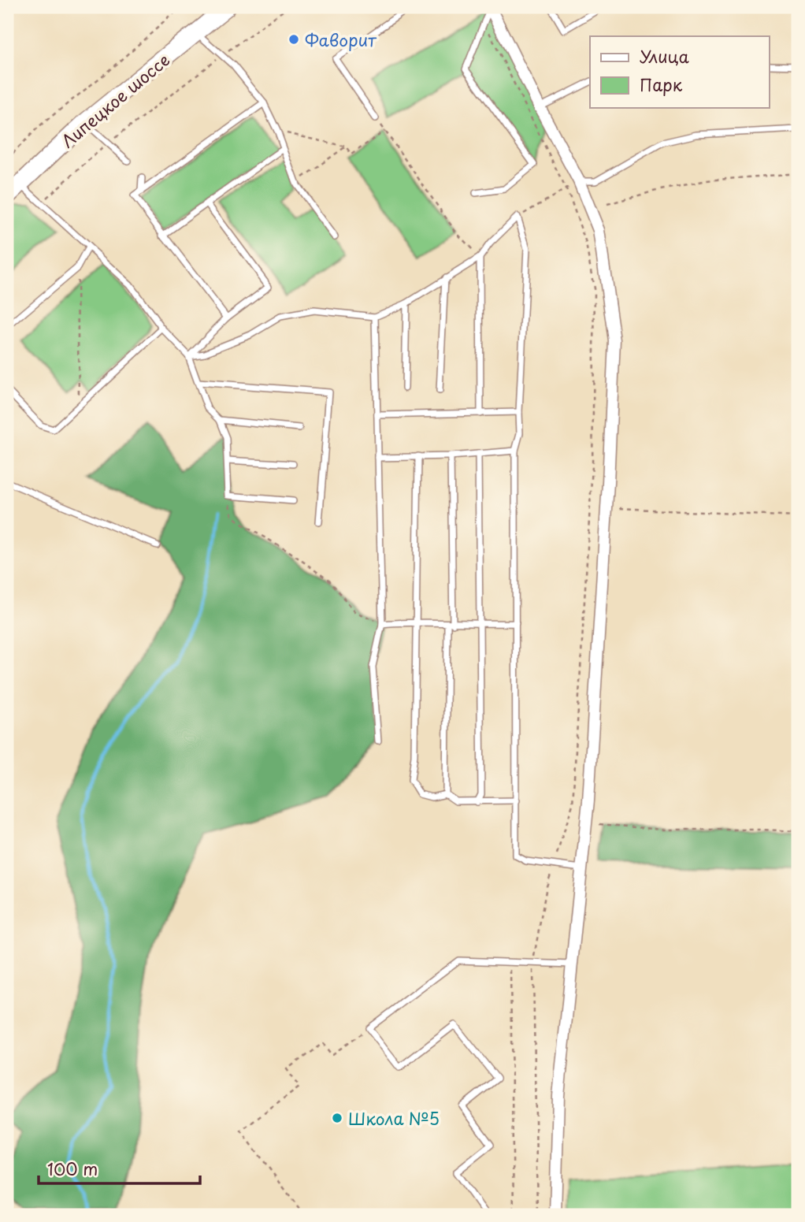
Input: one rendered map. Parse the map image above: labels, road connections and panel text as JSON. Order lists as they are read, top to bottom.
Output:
{
  "streets": {
    "main road": ["Липецкое шоссе"]
  },
  "places": ["Фаворит", "Школа №5"],
  "legend": ["Улица", "Парк"],
  "scale_bar": "100 m"
}
